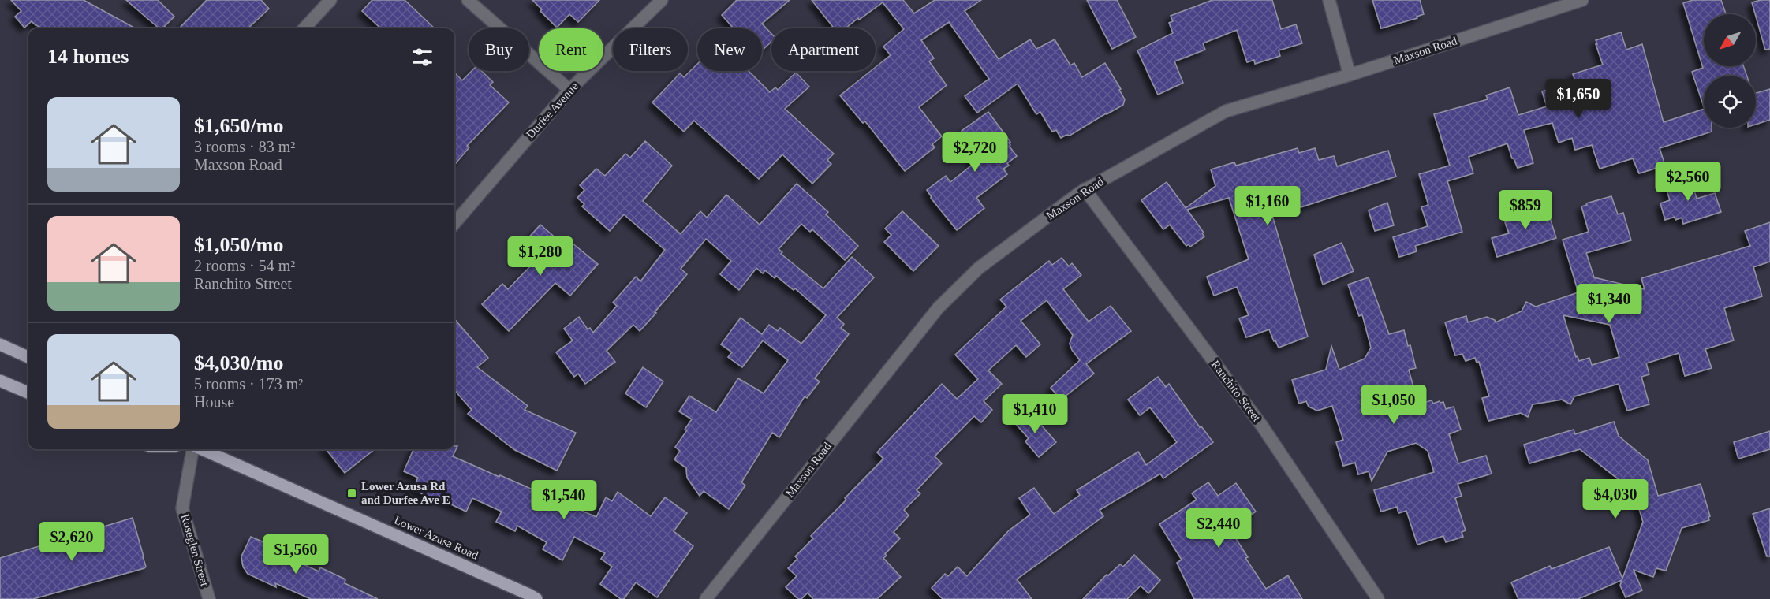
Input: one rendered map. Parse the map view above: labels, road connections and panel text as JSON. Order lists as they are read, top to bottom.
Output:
{
  "streets": {
    "main road": ["Lower Azusa Road"],
    "street": [
      "Maxson Road",
      "Durfee Avenue",
      "Ranchito Street",
      "Roseglen Street"
    ]
  },
  "crossings": [
    ["Maxson Road", "Ranchito Street"]
  ],
  "places": {
    "transit": ["Lower Azusa Rd and Durfee Ave E"]
  },
  "north": "bottom left",
  "page": {
    "chip": [
      "Buy",
      "Rent",
      "Filters",
      "New",
      "Apartment"
    ],
    "heading": "14 homes",
    "price": [
      "$1,650",
      "$2,720",
      "$2,560",
      "$1,160",
      "$859",
      "$1,280",
      "$1,340",
      "$1,050",
      "$1,410",
      "$4,030",
      "$1,540",
      "$2,440",
      "$2,620",
      "$1,560"
    ],
    "list": [
      {
        "name": "$1,650/mo",
        "note": "3 rooms · 83 m² · Maxson Road"
      },
      {
        "name": "$1,050/mo",
        "note": "2 rooms · 54 m² · Ranchito Street"
      },
      {
        "name": "$4,030/mo",
        "note": "5 rooms · 173 m² · House"
      }
    ]
  }
}
